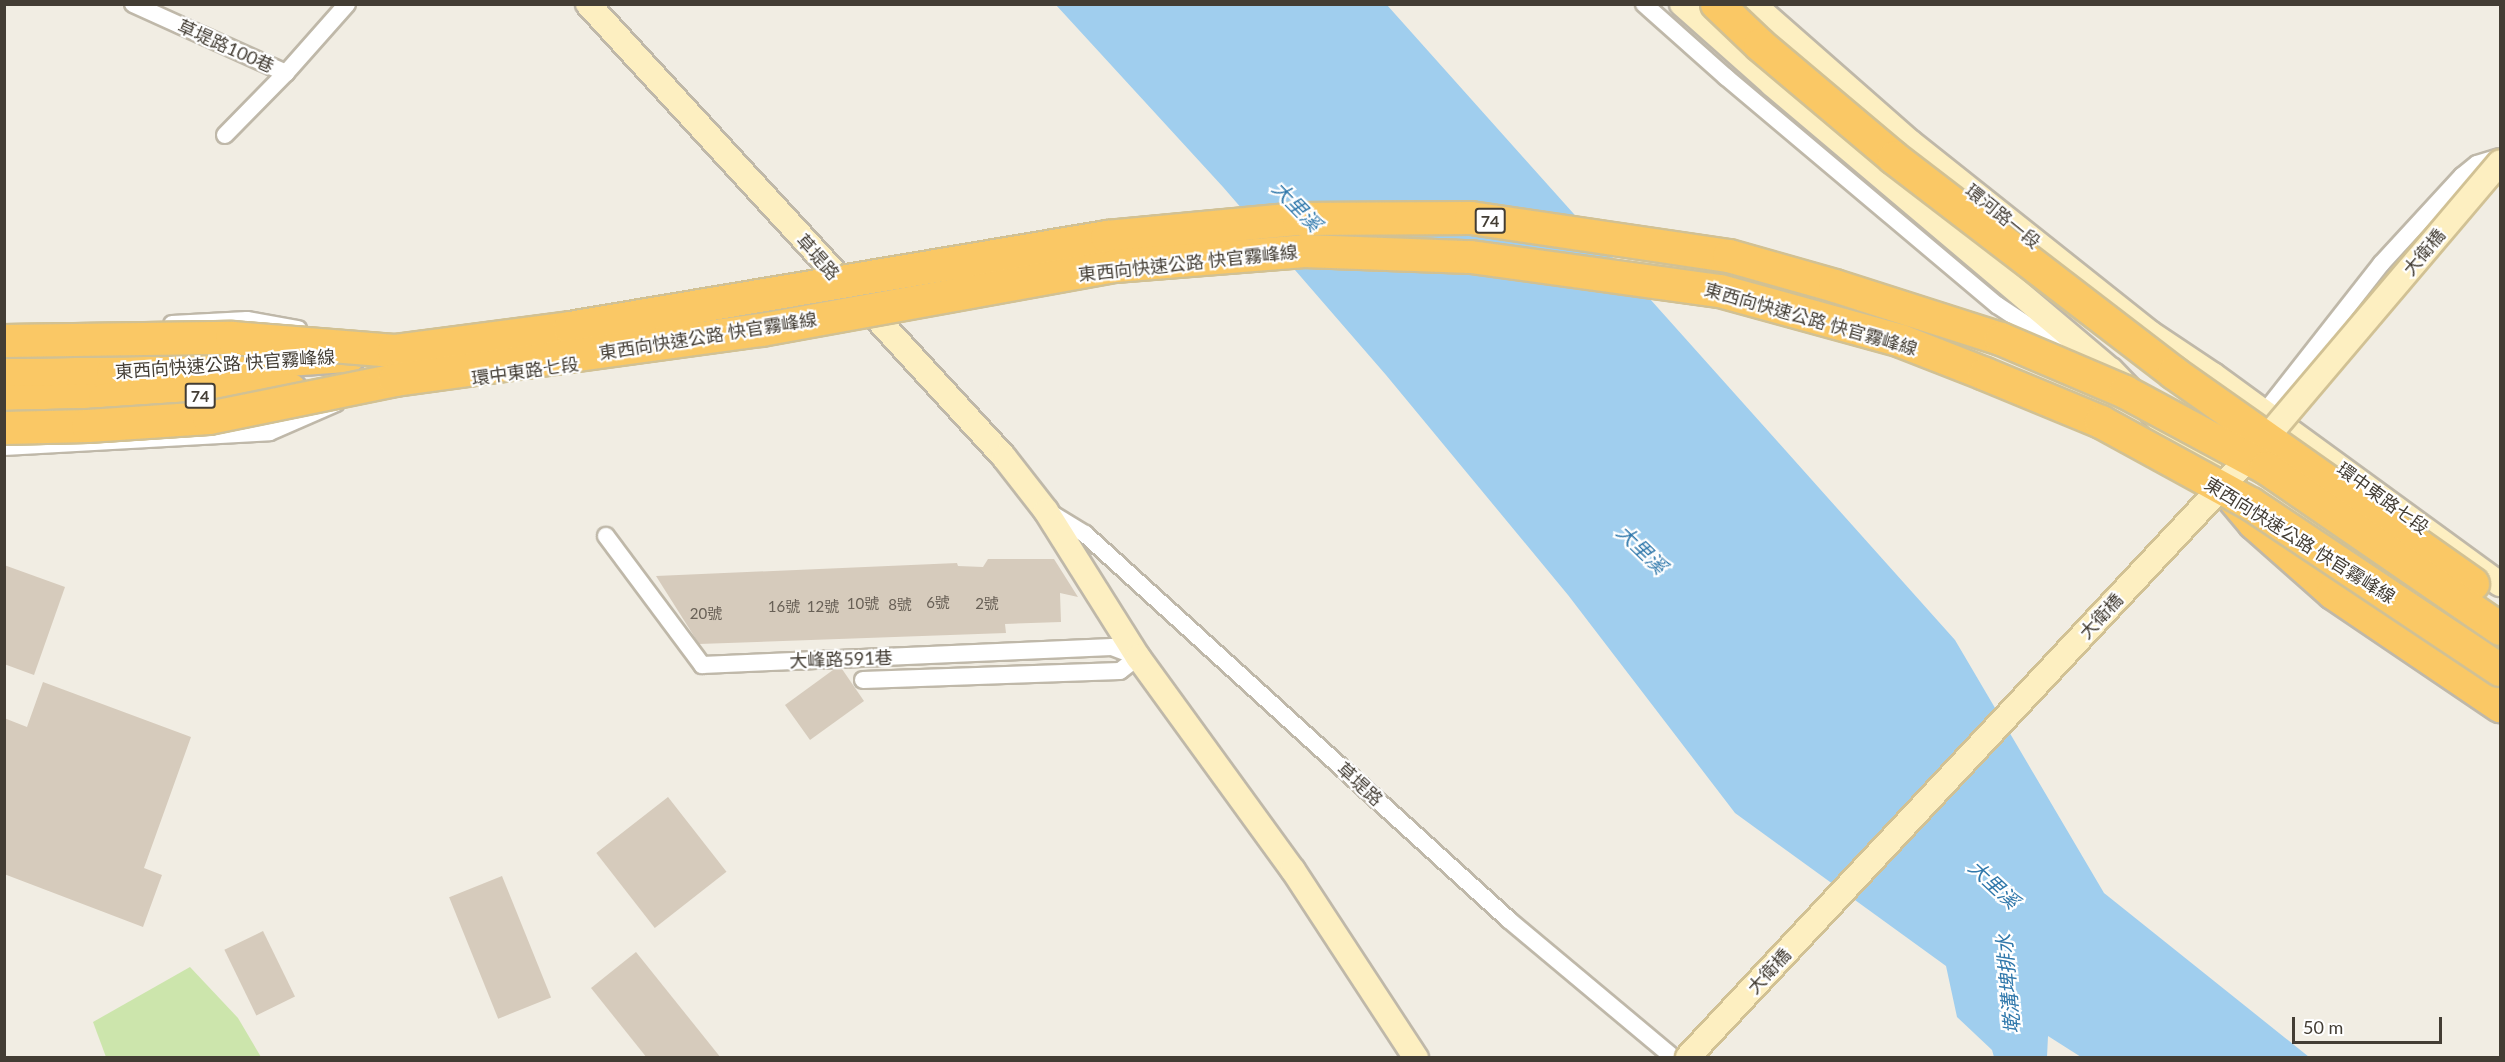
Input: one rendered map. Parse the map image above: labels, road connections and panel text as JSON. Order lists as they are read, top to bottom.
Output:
{
  "streets": {
    "highway": ["74", "東西向快速公路 快官霧峰線"],
    "street": [
      "草堤路100巷",
      "環河路一段",
      "大衛橋",
      "草堤路",
      "環中東路七段",
      "大峰路591巷"
    ]
  },
  "crossings": [
    ["環河路一段", "環中東路七段"],
    ["草堤路", "環中東路七段"],
    ["草堤路", "大峰路591巷"]
  ],
  "water": ["大里溪", "墘溝埤排水"],
  "house_numbers": [
    "6號",
    "10號",
    "2號",
    "8號",
    "16號",
    "12號",
    "20號"
  ],
  "scale_bar": "50 m"
}
